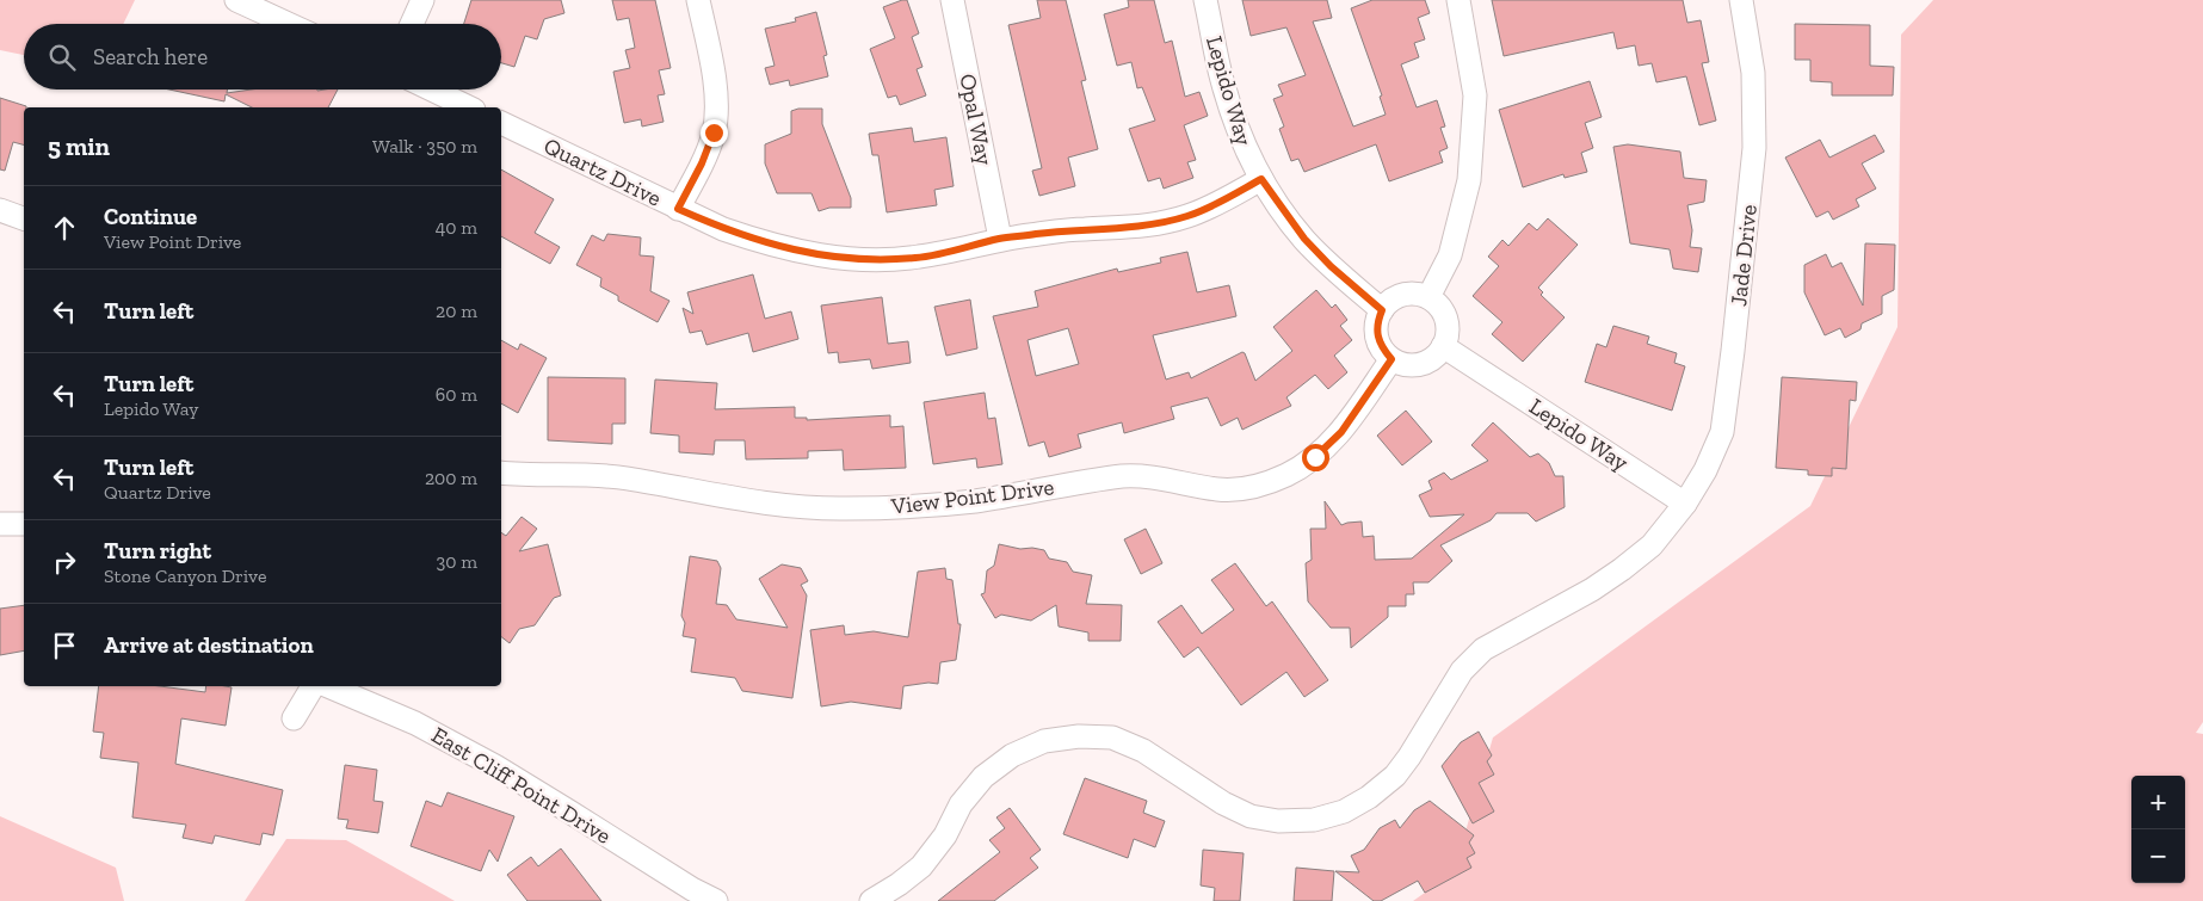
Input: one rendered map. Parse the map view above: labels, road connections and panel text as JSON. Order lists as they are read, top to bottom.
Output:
{
  "streets": {
    "street": [
      "Lepido Way",
      "Opal Way",
      "Quartz Drive",
      "Jade Drive",
      "View Point Drive",
      "East Cliff Point Drive"
    ]
  },
  "crossings": [
    ["Lepido Way", "Quartz Drive"],
    ["Lepido Way", "Jade Drive"],
    ["Lepido Way", "View Point Drive"],
    ["Opal Way", "Quartz Drive"]
  ],
  "page": {
    "search": "Search here",
    "heading": ["5 min", "Walk · 350 m"],
    "list": [
      ["Continue", "View Point Drive", "40 m"],
      ["Turn left", "20 m"],
      ["Turn left", "Lepido Way", "60 m"],
      ["Turn left", "Quartz Drive", "200 m"],
      ["Turn right", "Stone Canyon Drive", "30 m"],
      "Arrive at destination"
    ],
    "map_buttons": ["+", "−"]
  }
}
